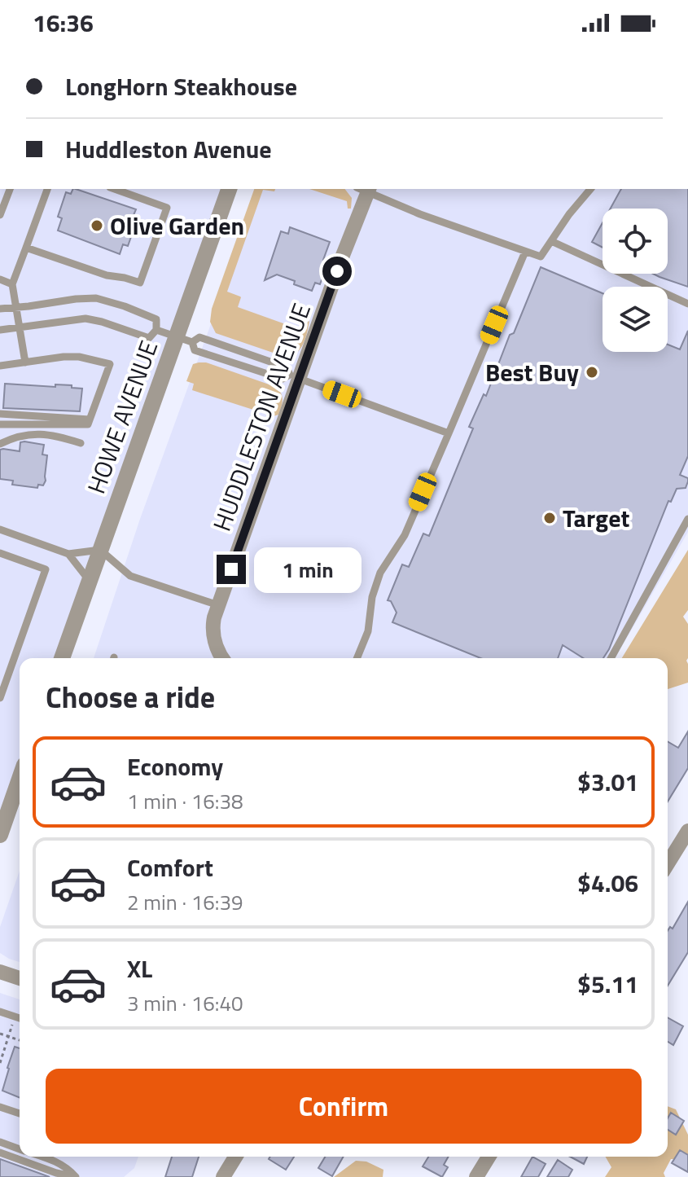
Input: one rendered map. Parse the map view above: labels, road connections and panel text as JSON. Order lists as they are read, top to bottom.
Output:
{
  "streets": {
    "street": ["HOWE AVENUE", "HUDDLESTON AVENUE"]
  },
  "places": ["Olive Garden", "Best Buy", "Target"],
  "page": {
    "status": "16:36",
    "banner": ["LongHorn Steakhouse", "Huddleston Avenue"],
    "bubble": "1 min",
    "heading": "Choose a ride",
    "list": [
      {
        "name": "Economy",
        "note": "1 min · 16:38",
        "value": "$3.01"
      },
      {
        "name": "Comfort",
        "note": "2 min · 16:39",
        "value": "$4.06"
      },
      {
        "name": "XL",
        "note": "3 min · 16:40",
        "value": "$5.11"
      }
    ],
    "buttons": "Confirm"
  }
}
